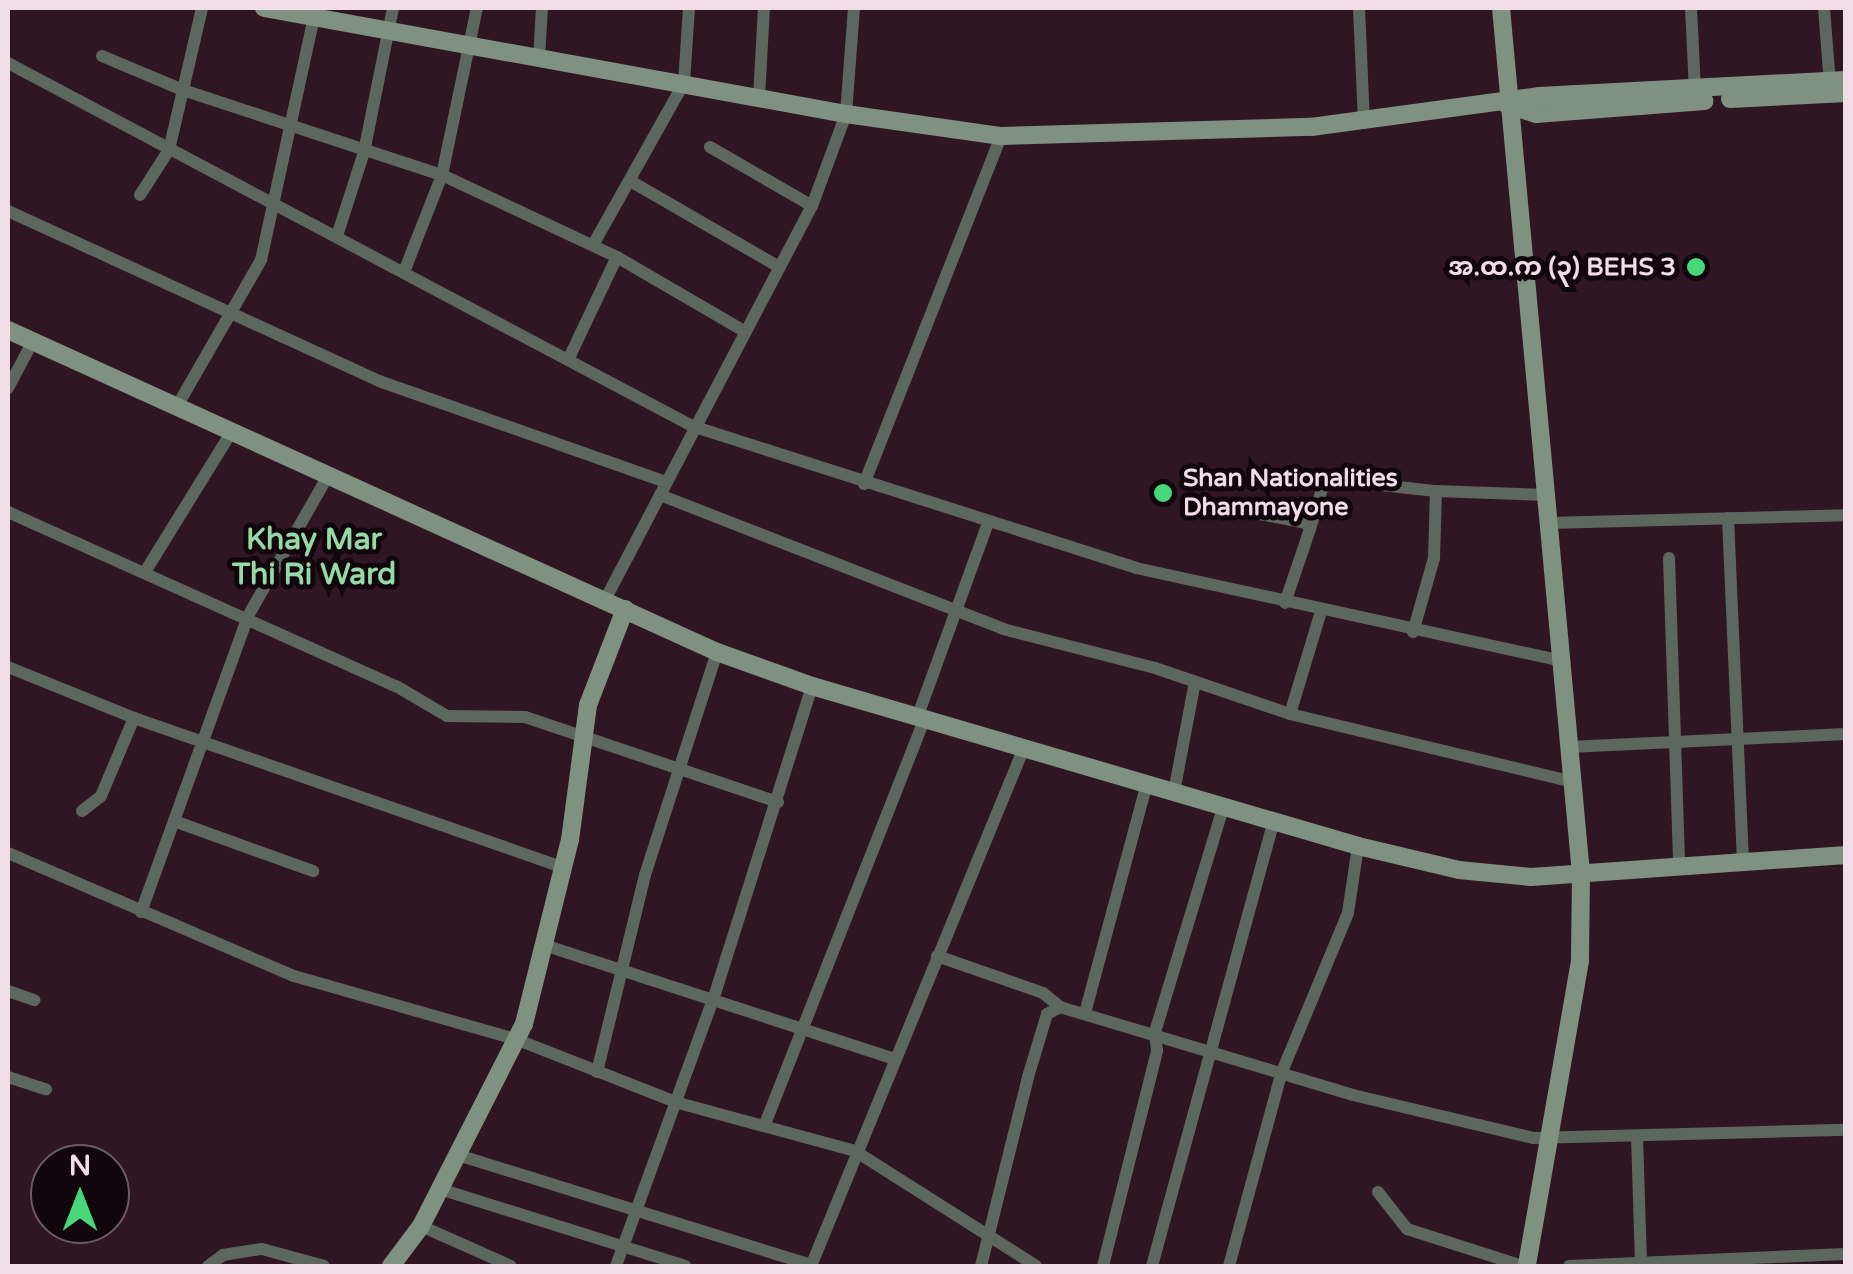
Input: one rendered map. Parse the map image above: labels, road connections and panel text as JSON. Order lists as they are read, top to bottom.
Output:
{
  "districts": ["Khay Mar Thi Ri Ward"],
  "places": ["အ.ထ.က (၃) BEHS 3", "Shan Nationalities Dhammayone"],
  "north": "top"
}
